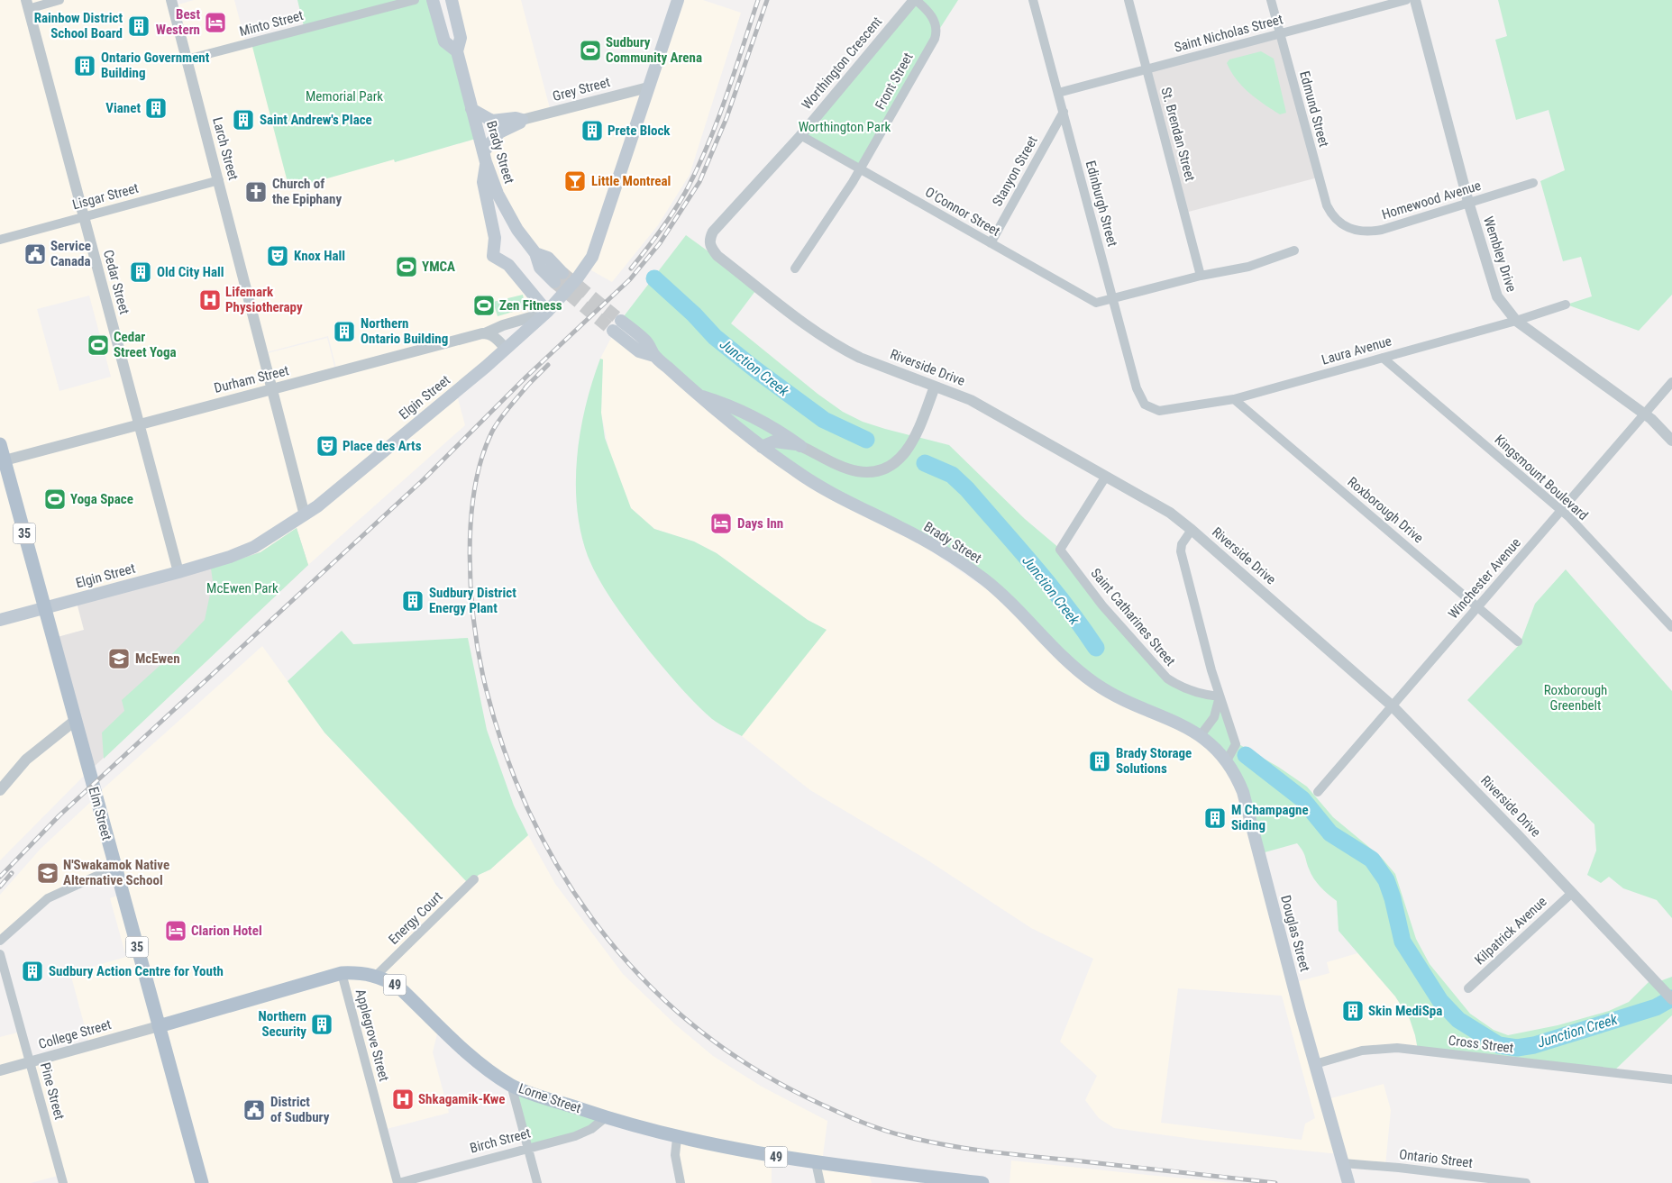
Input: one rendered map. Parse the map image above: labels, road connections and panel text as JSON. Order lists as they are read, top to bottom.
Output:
{
  "streets": {
    "main road": [
      "Brady Street",
      "Elgin Street",
      "35",
      "Elm Street",
      "Douglas Street",
      "49",
      "Lorne Street"
    ],
    "street": [
      "Minto Street",
      "Saint Nicholas Street",
      "Worthington Crescent",
      "Front Street",
      "Grey Street",
      "Edmund Street",
      "St. Brendan Street",
      "Larch Street",
      "Stanyon Street",
      "Lisgar Street",
      "Homewood Avenue",
      "Edinburgh Street",
      "O'Connor Street",
      "Wembley Drive",
      "Cedar Street",
      "Laura Avenue",
      "Riverside Drive",
      "Durham Street",
      "Kingsmount Boulevard",
      "Roxborough Drive",
      "Winchester Avenue",
      "Saint Catharines Street",
      "Energy Court",
      "Kilpatrick Avenue",
      "College Street",
      "Applegrove Street",
      "Cross Street",
      "Pine Street",
      "Birch Street",
      "Ontario Street"
    ]
  },
  "crossings": [
    ["Minto Street", "Larch Street"],
    ["Saint Nicholas Street", "Edmund Street"],
    ["Saint Nicholas Street", "St. Brendan Street"],
    ["Saint Nicholas Street", "Edinburgh Street"],
    ["Worthington Crescent", "Front Street"],
    ["Worthington Crescent", "O'Connor Street"],
    ["Worthington Crescent", "Riverside Drive"],
    ["Front Street", "O'Connor Street"],
    ["Grey Street", "Elgin Street"],
    ["Edmund Street", "Homewood Avenue"],
    ["Larch Street", "Lisgar Street"],
    ["Larch Street", "Durham Street"],
    ["Larch Street", "Elgin Street"],
    ["Brady Street", "Douglas Street"],
    ["Stanyon Street", "Edinburgh Street"],
    ["Stanyon Street", "O'Connor Street"],
    ["Lisgar Street", "Cedar Street"],
    ["Homewood Avenue", "Wembley Drive"],
    ["Edinburgh Street", "O'Connor Street"],
    ["Edinburgh Street", "Laura Avenue"],
    ["Wembley Drive", "Laura Avenue"],
    ["Wembley Drive", "Winchester Avenue"],
    ["Cedar Street", "Durham Street"],
    ["Cedar Street", "Elgin Street"],
    ["Laura Avenue", "Kingsmount Boulevard"],
    ["Laura Avenue", "Roxborough Drive"],
    ["Riverside Drive", "Winchester Avenue"],
    ["Riverside Drive", "Saint Catharines Street"],
    ["Riverside Drive", "Kilpatrick Avenue"],
    ["Durham Street", "Elgin Street"],
    ["Durham Street", "Elm Street"],
    ["Elgin Street", "Elm Street"],
    ["Kingsmount Boulevard", "Winchester Avenue"],
    ["Roxborough Drive", "Winchester Avenue"],
    ["Elm Street", "College Street"],
    ["Elm Street", "Lorne Street"],
    ["Energy Court", "Lorne Street"],
    ["Douglas Street", "Cross Street"],
    ["Douglas Street", "Ontario Street"],
    ["College Street", "Pine Street"],
    ["College Street", "Lorne Street"],
    ["Applegrove Street", "Lorne Street"],
    ["Applegrove Street", "Birch Street"],
    ["Lorne Street", "Birch Street"]
  ],
  "water": ["Junction Creek"],
  "parks": [
    "Memorial Park",
    "Worthington Park",
    "McEwen Park",
    "Roxborough Greenbelt"
  ],
  "places": {
    "hotel": ["Best Western", "Days Inn", "Clarion Hotel"],
    "building": [
      "Rainbow District School Board",
      "Ontario Government Building",
      "Vianet",
      "Saint Andrew's Place",
      "Prete Block",
      "Old City Hall",
      "Northern Ontario Building",
      "Sudbury District Energy Plant",
      "Brady Storage Solutions",
      "M Champagne Siding",
      "Sudbury Action Centre for Youth",
      "Skin MediSpa",
      "Northern Security"
    ],
    "sports": [
      "Sudbury Community Arena",
      "YMCA",
      "Zen Fitness",
      "Cedar Street Yoga",
      "Yoga Space"
    ],
    "bar": ["Little Montreal"],
    "church": ["Church of the Epiphany"],
    "public building": ["Service Canada", "District of Sudbury"],
    "theatre": ["Knox Hall", "Place des Arts"],
    "hospital": ["Lifemark Physiotherapy", "Shkagamik-Kwe"],
    "school or university": ["McEwen", "N'Swakamok Native Alternative School"]
  }
}
